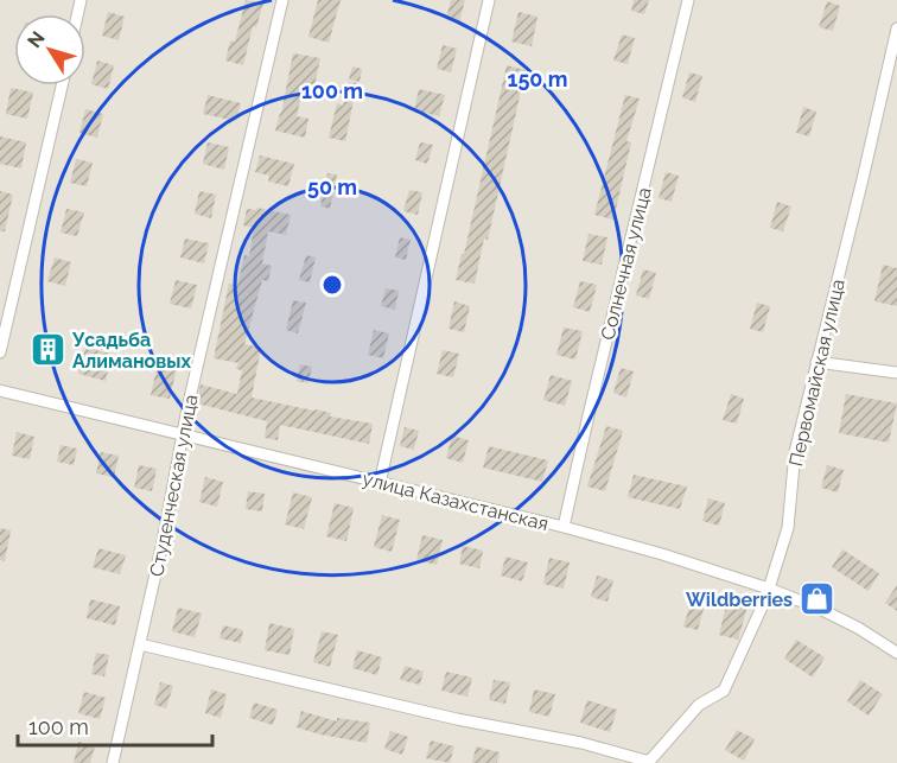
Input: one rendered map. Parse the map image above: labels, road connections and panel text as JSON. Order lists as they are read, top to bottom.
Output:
{
  "streets": {
    "street": [
      "Солнечная улица",
      "Первомайская улица",
      "Студенческая улица",
      "улица Казахстанская"
    ]
  },
  "crossings": [
    ["Солнечная улица", "улица Казахстанская"],
    ["Первомайская улица", "улица Казахстанская"],
    ["Студенческая улица", "улица Казахстанская"]
  ],
  "places": {
    "building": ["Усадьба Алимановых"],
    "shop": ["Wildberries"]
  },
  "scale_bar": "100 m",
  "north": "top left",
  "rings": ["150 m", "100 m", "50 m"]
}
